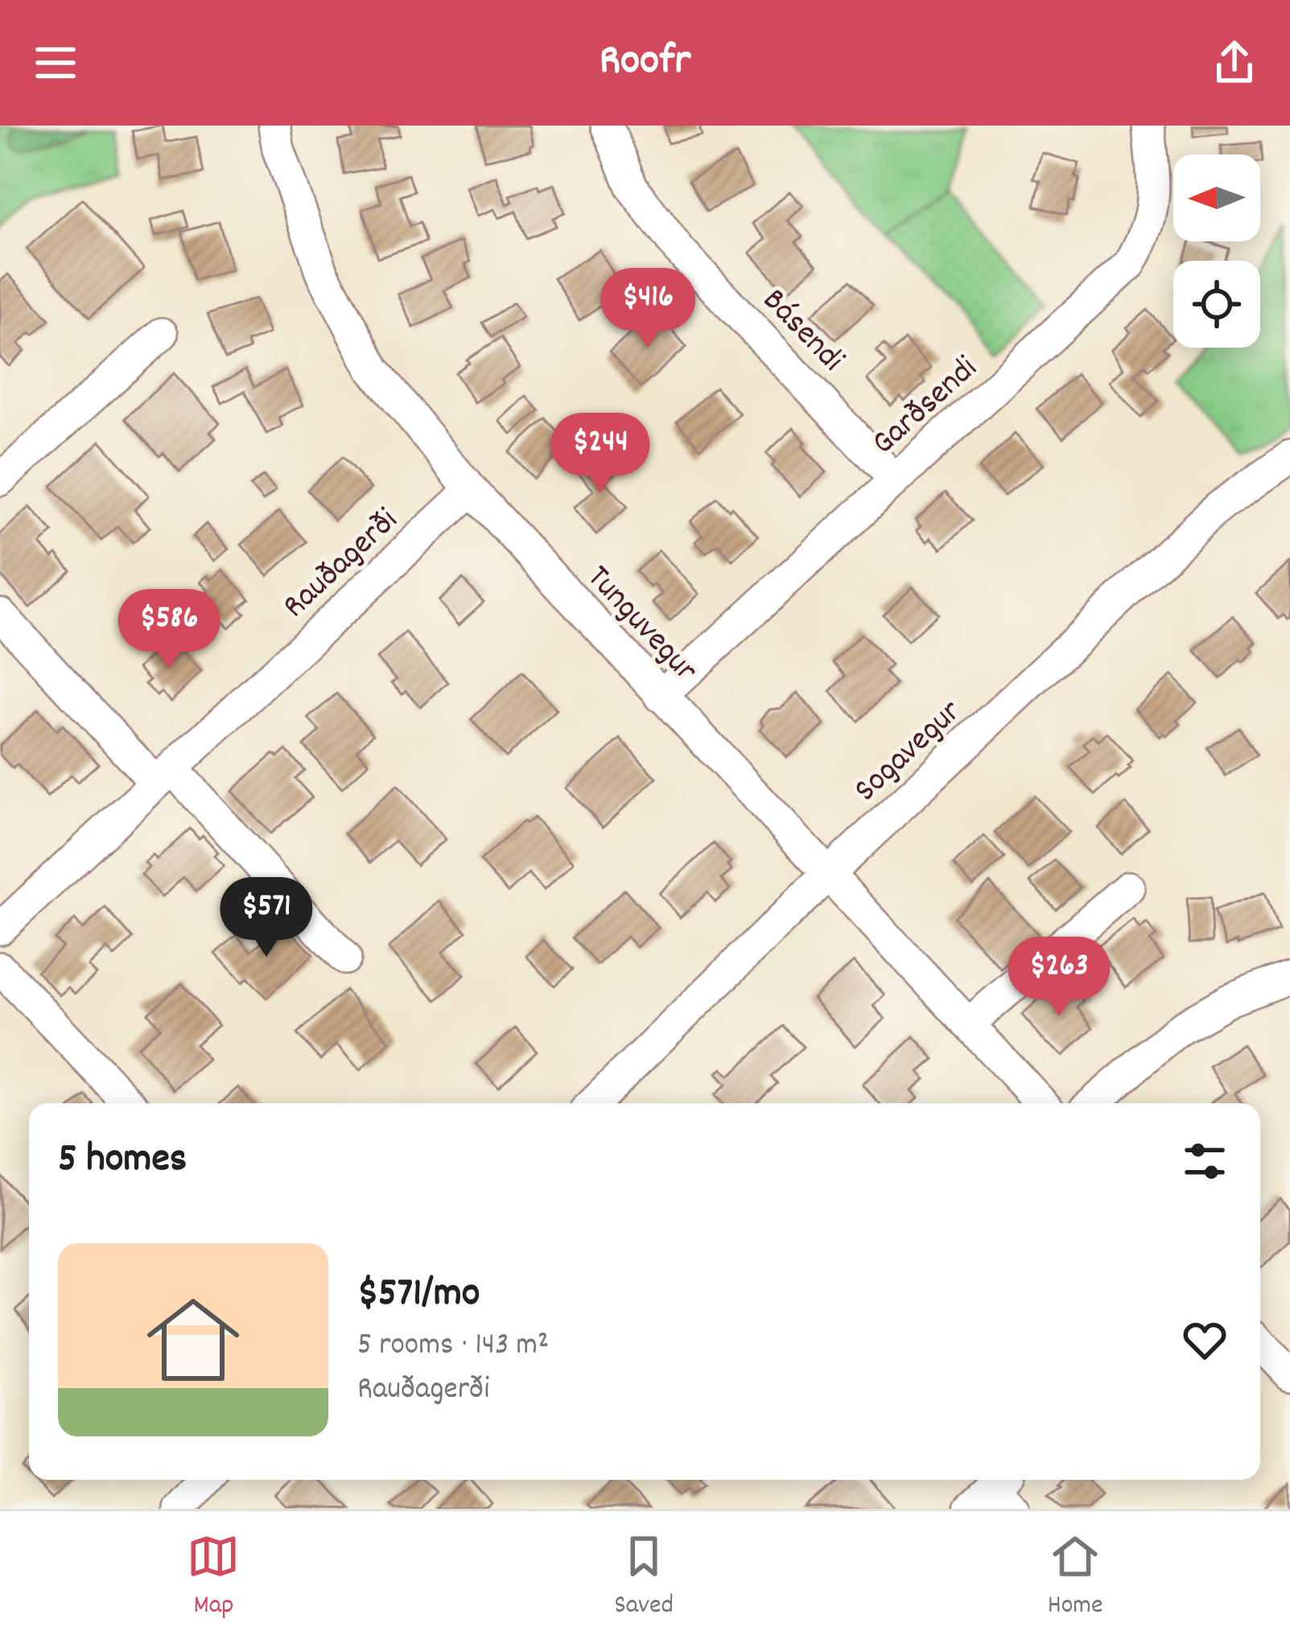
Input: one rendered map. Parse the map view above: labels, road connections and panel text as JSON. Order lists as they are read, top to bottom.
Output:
{
  "streets": {
    "street": [
      "Básendi",
      "Garðsendi",
      "Rauðagerði",
      "Tunguvegur",
      "Sogavegur"
    ]
  },
  "crossings": [
    ["Básendi", "Garðsendi"],
    ["Garðsendi", "Tunguvegur"],
    ["Rauðagerði", "Tunguvegur"],
    ["Tunguvegur", "Sogavegur"]
  ],
  "north": "left",
  "page": {
    "header": "Roofr",
    "price": [
      "$416",
      "$244",
      "$586",
      "$571",
      "$263"
    ],
    "heading": "5 homes",
    "list": [
      {
        "name": "$571/mo",
        "note": "5 rooms · 143 m² · Rauðagerði"
      }
    ],
    "tabs": ["Map", "Saved", "Home"]
  }
}
